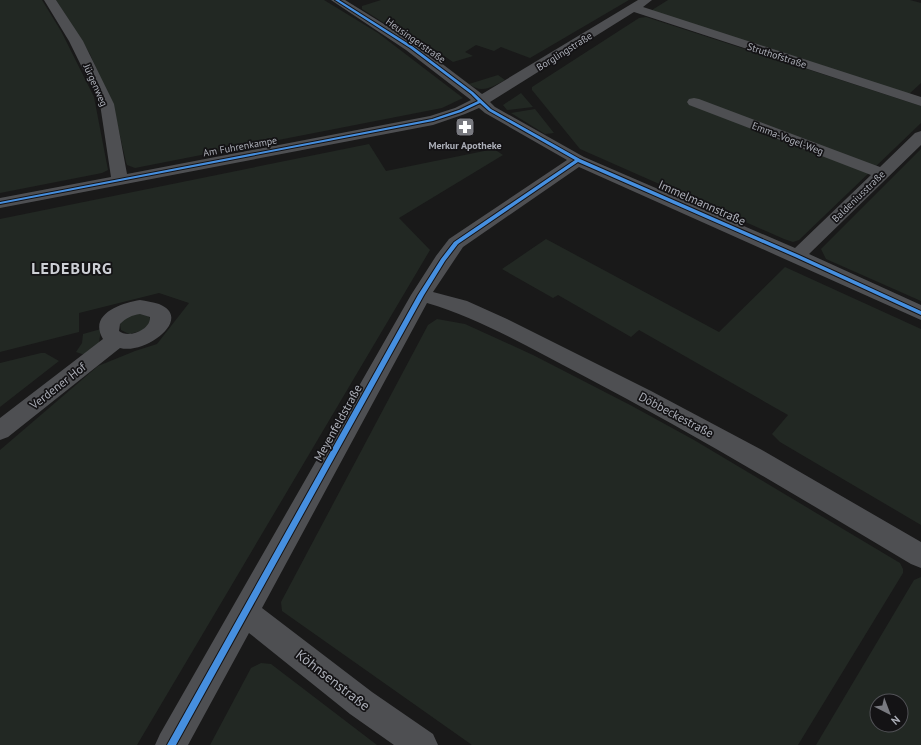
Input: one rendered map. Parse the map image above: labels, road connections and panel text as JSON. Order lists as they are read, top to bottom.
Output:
{
  "streets": {
    "street": [
      "Heusingerstraße",
      "Borglingstraße",
      "Struthofstraße",
      "Jürgenweg",
      "Emma-Vogel-Weg",
      "Am Fuhrenkampe",
      "Baldeniusstraße",
      "Immelmannstraße",
      "Verdener Hof",
      "Döbbeckestraße",
      "Meyenfeldstraße",
      "Köhnsenstraße"
    ]
  },
  "crossings": [
    ["Heusingerstraße", "Borglingstraße"],
    ["Heusingerstraße", "Am Fuhrenkampe"],
    ["Heusingerstraße", "Immelmannstraße"],
    ["Borglingstraße", "Struthofstraße"],
    ["Borglingstraße", "Am Fuhrenkampe"],
    ["Borglingstraße", "Immelmannstraße"],
    ["Jürgenweg", "Am Fuhrenkampe"],
    ["Emma-Vogel-Weg", "Baldeniusstraße"],
    ["Am Fuhrenkampe", "Immelmannstraße"],
    ["Baldeniusstraße", "Immelmannstraße"],
    ["Immelmannstraße", "Meyenfeldstraße"],
    ["Döbbeckestraße", "Meyenfeldstraße"],
    ["Meyenfeldstraße", "Köhnsenstraße"]
  ],
  "districts": ["LEDEBURG"],
  "places": {
    "pharmacy": ["Merkur Apotheke"]
  },
  "north": "bottom right"
}
